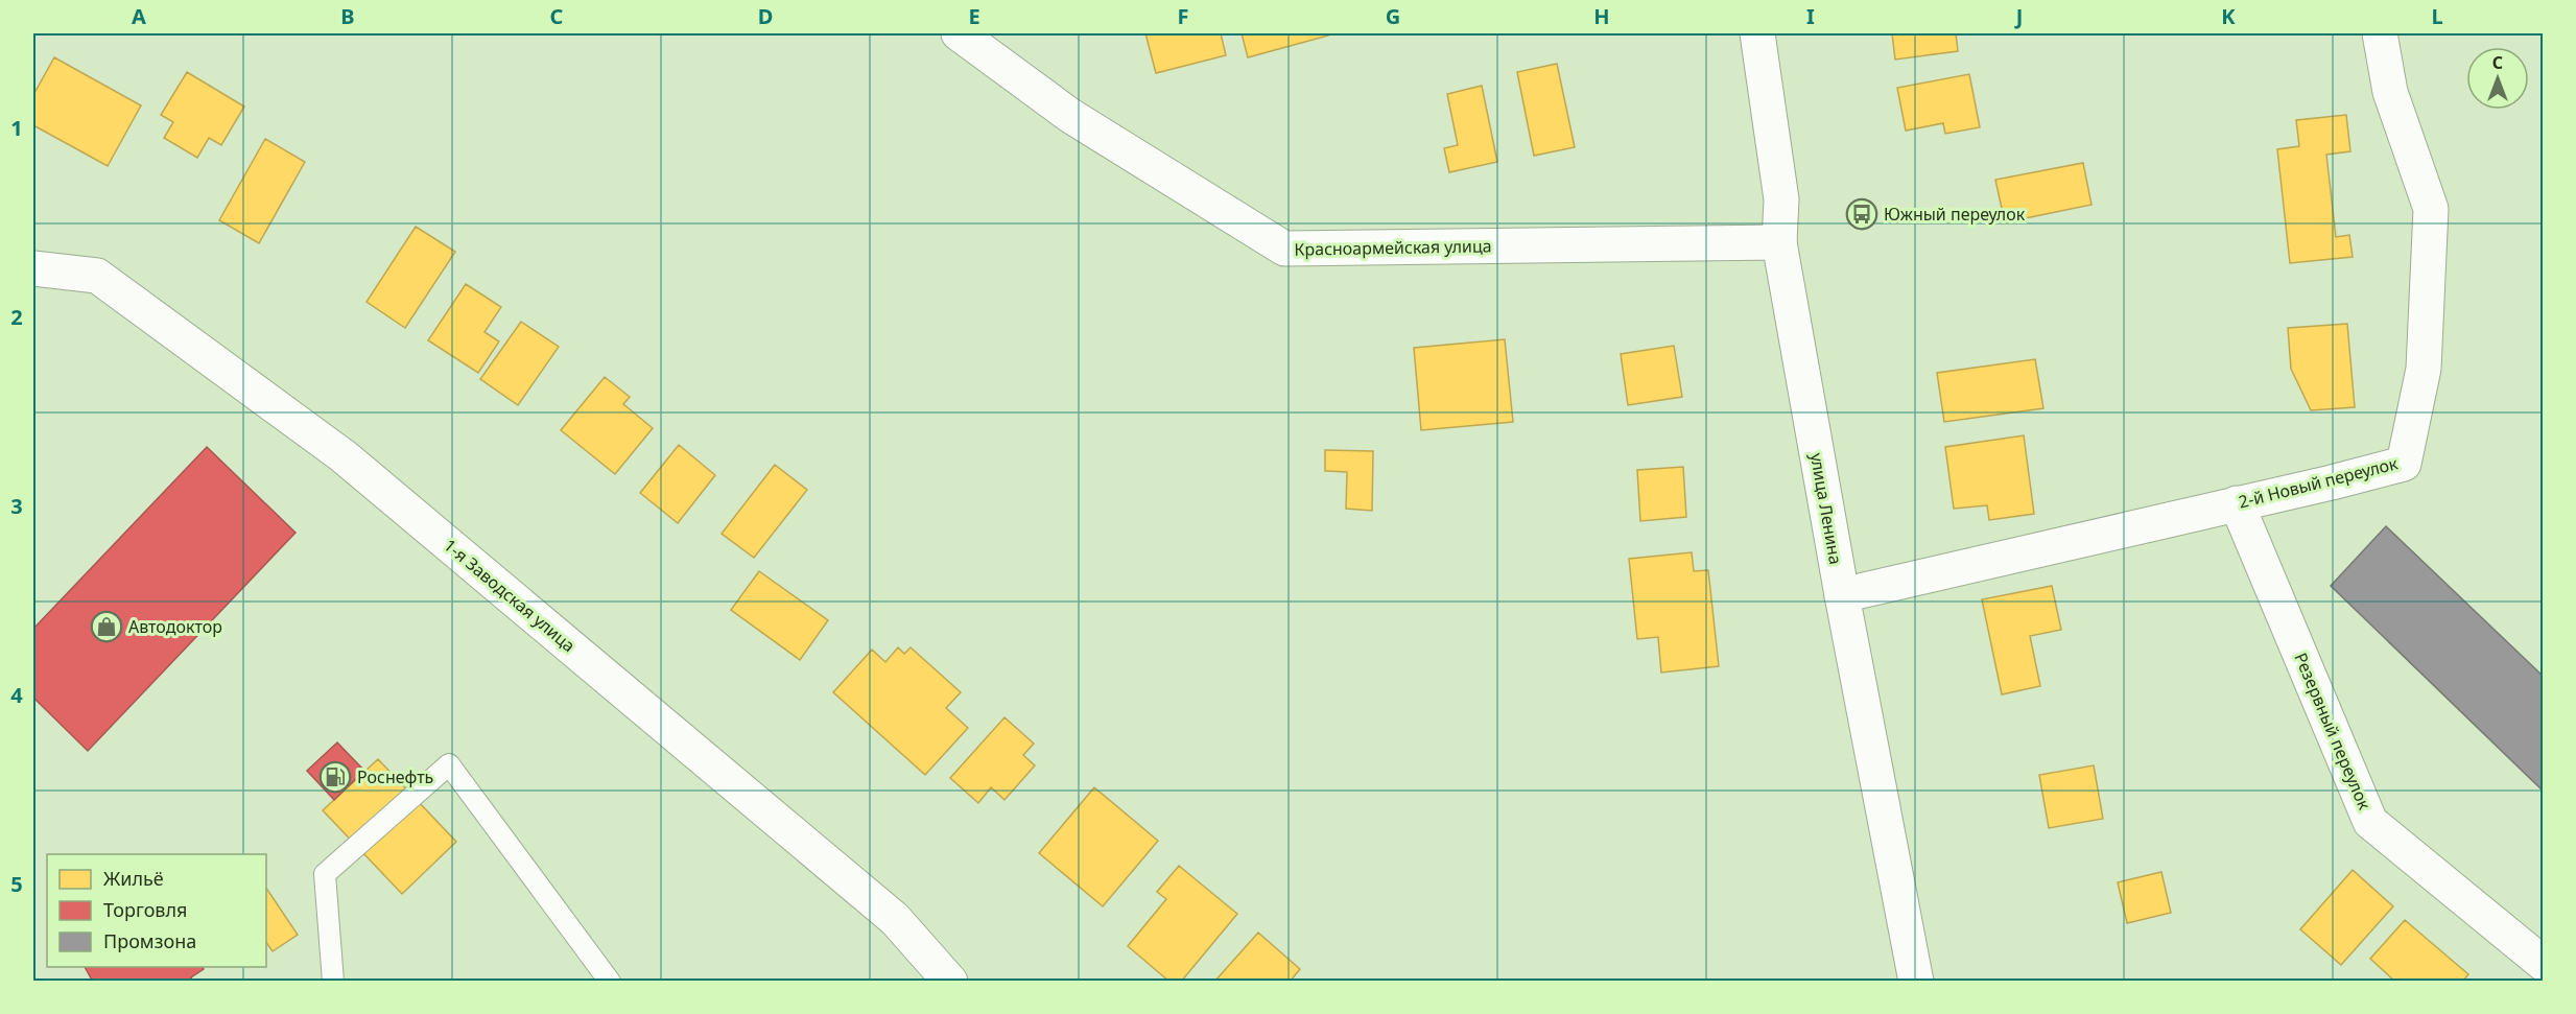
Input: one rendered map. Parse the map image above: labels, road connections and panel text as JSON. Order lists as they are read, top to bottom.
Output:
{
  "streets": {
    "street": [
      "Красноармейская улица",
      "2-й Новый переулок",
      "улица Ленина",
      "1-я Заводская улица",
      "Резервный переулок"
    ]
  },
  "crossings": [
    ["Красноармейская улица", "улица Ленина"],
    ["2-й Новый переулок", "улица Ленина"],
    ["2-й Новый переулок", "Резервный переулок"]
  ],
  "places": {
    "bus stop": ["Южный переулок"],
    "shop": ["Автодоктор"],
    "fuel station": ["Роснефть"]
  },
  "legend": ["Жильё", "Торговля", "Промзона"],
  "north": "top",
  "grid": {
    "columns": [
      "A",
      "B",
      "C",
      "D",
      "E",
      "F",
      "G",
      "H",
      "I",
      "J",
      "K",
      "L"
    ],
    "rows": [
      "1",
      "2",
      "3",
      "4",
      "5"
    ]
  }
}
